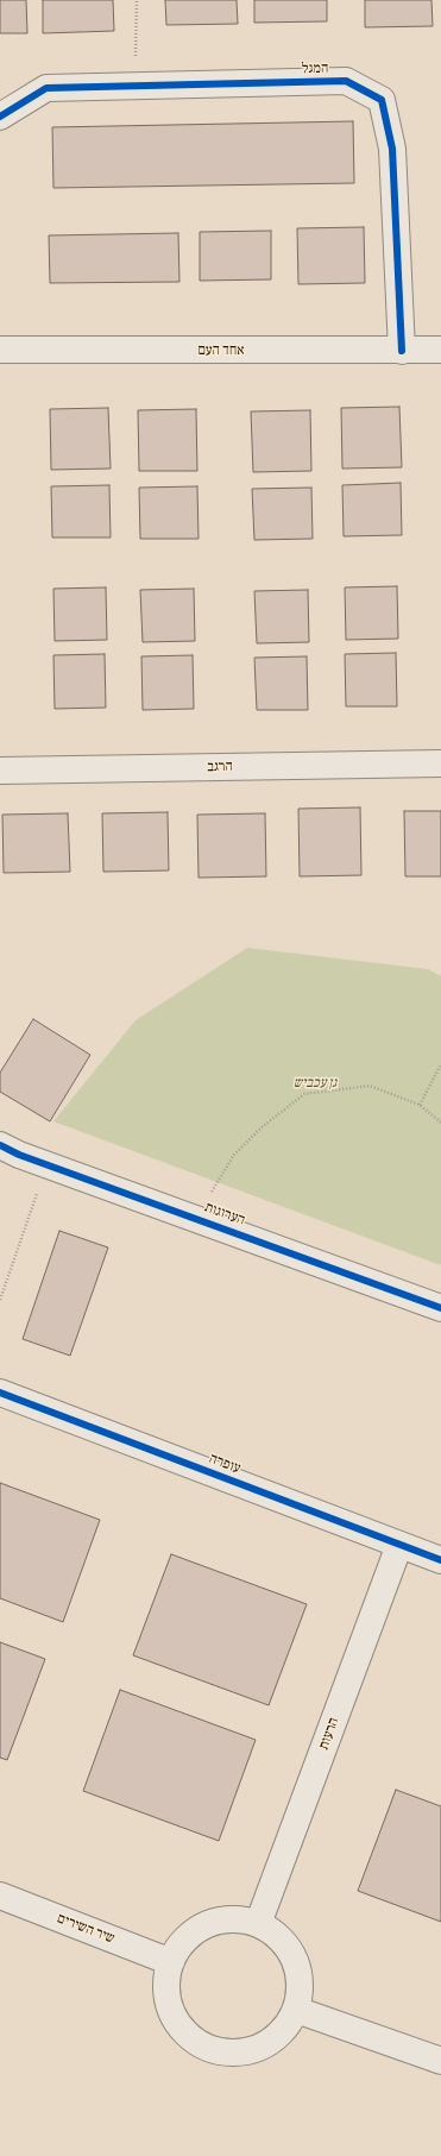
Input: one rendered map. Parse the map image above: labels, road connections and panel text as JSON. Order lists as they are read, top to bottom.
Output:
{
  "streets": {
    "street": [
      "המגל",
      "אחד העם",
      "הרגב",
      "הערוגות",
      "עופרה",
      "הרעות",
      "שיר השירים"
    ]
  },
  "crossings": [
    ["המגל", "אחד העם"],
    ["עופרה", "הרעות"],
    ["הרעות", "שיר השירים"]
  ],
  "parks": ["גן עכביש"]
}
